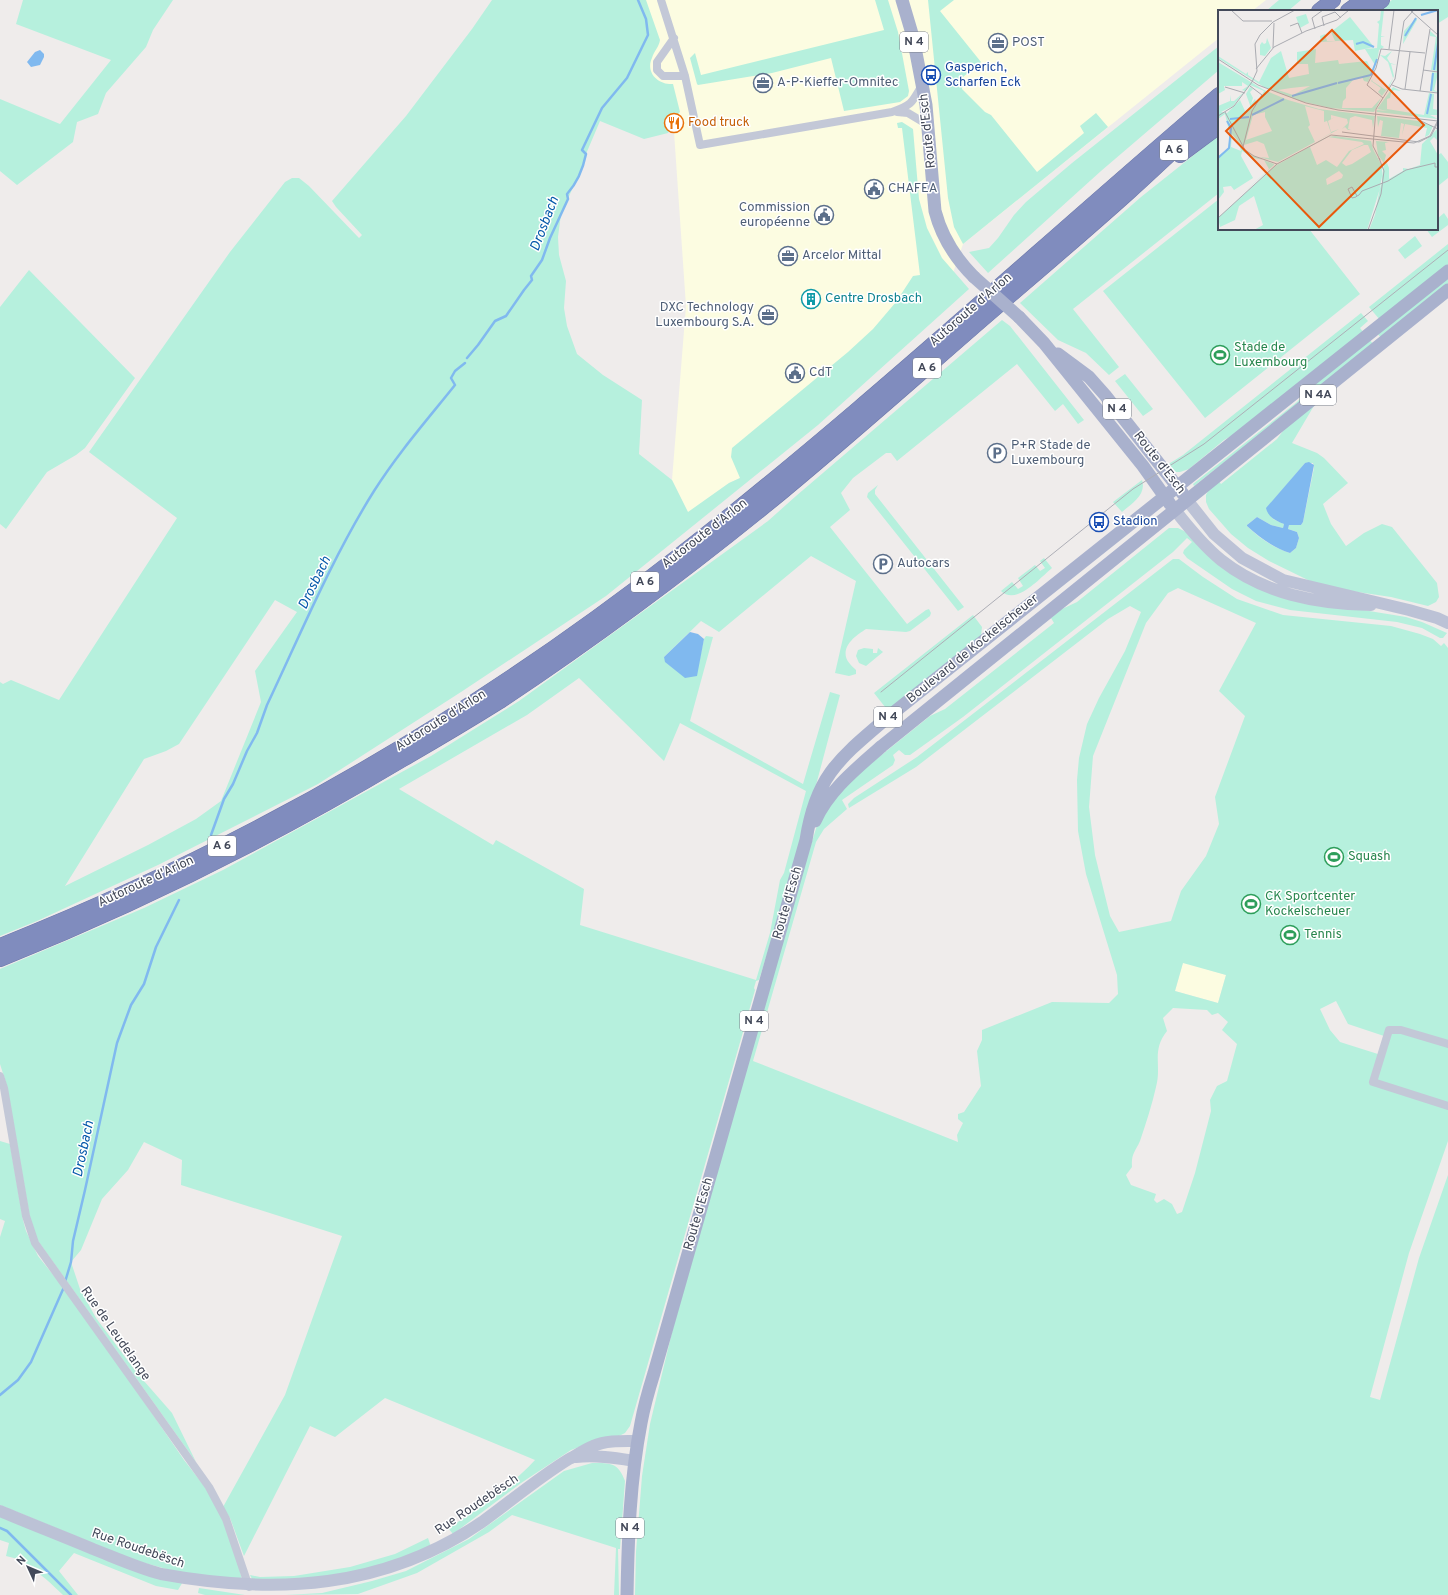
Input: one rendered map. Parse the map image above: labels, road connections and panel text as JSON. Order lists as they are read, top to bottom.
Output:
{
  "streets": {
    "highway": ["A 6", "Autoroute d'Arlon"],
    "main road": [
      "N 4",
      "Route d'Esch",
      "N 4A",
      "Boulevard de Kockelscheuer",
      "Rue Roudebësch"
    ],
    "street": ["Rue de Leudelange"]
  },
  "crossings": [
    ["Route d'Esch", "Boulevard de Kockelscheuer"],
    ["Route d'Esch", "Rue Roudebësch"],
    ["Rue de Leudelange", "Rue Roudebësch"]
  ],
  "water": ["Drosbach"],
  "places": {
    "office": [
      "POST",
      "A-P-Kieffer-Omnitec",
      "Arcelor Mittal",
      "DXC Technology Luxembourg S.A."
    ],
    "bus stop": ["Gasperich, Scharfen Eck", "Stadion"],
    "restaurant": ["Food truck"],
    "public building": ["CHAFEA", "Commission européenne", "CdT"],
    "building": ["Centre Drosbach"],
    "sports": [
      "Stade de Luxembourg",
      "Squash",
      "CK Sportcenter Kockelscheuer",
      "Tennis"
    ],
    "parking": ["P+R Stade de Luxembourg", "Autocars"]
  },
  "north": "top left"
}
